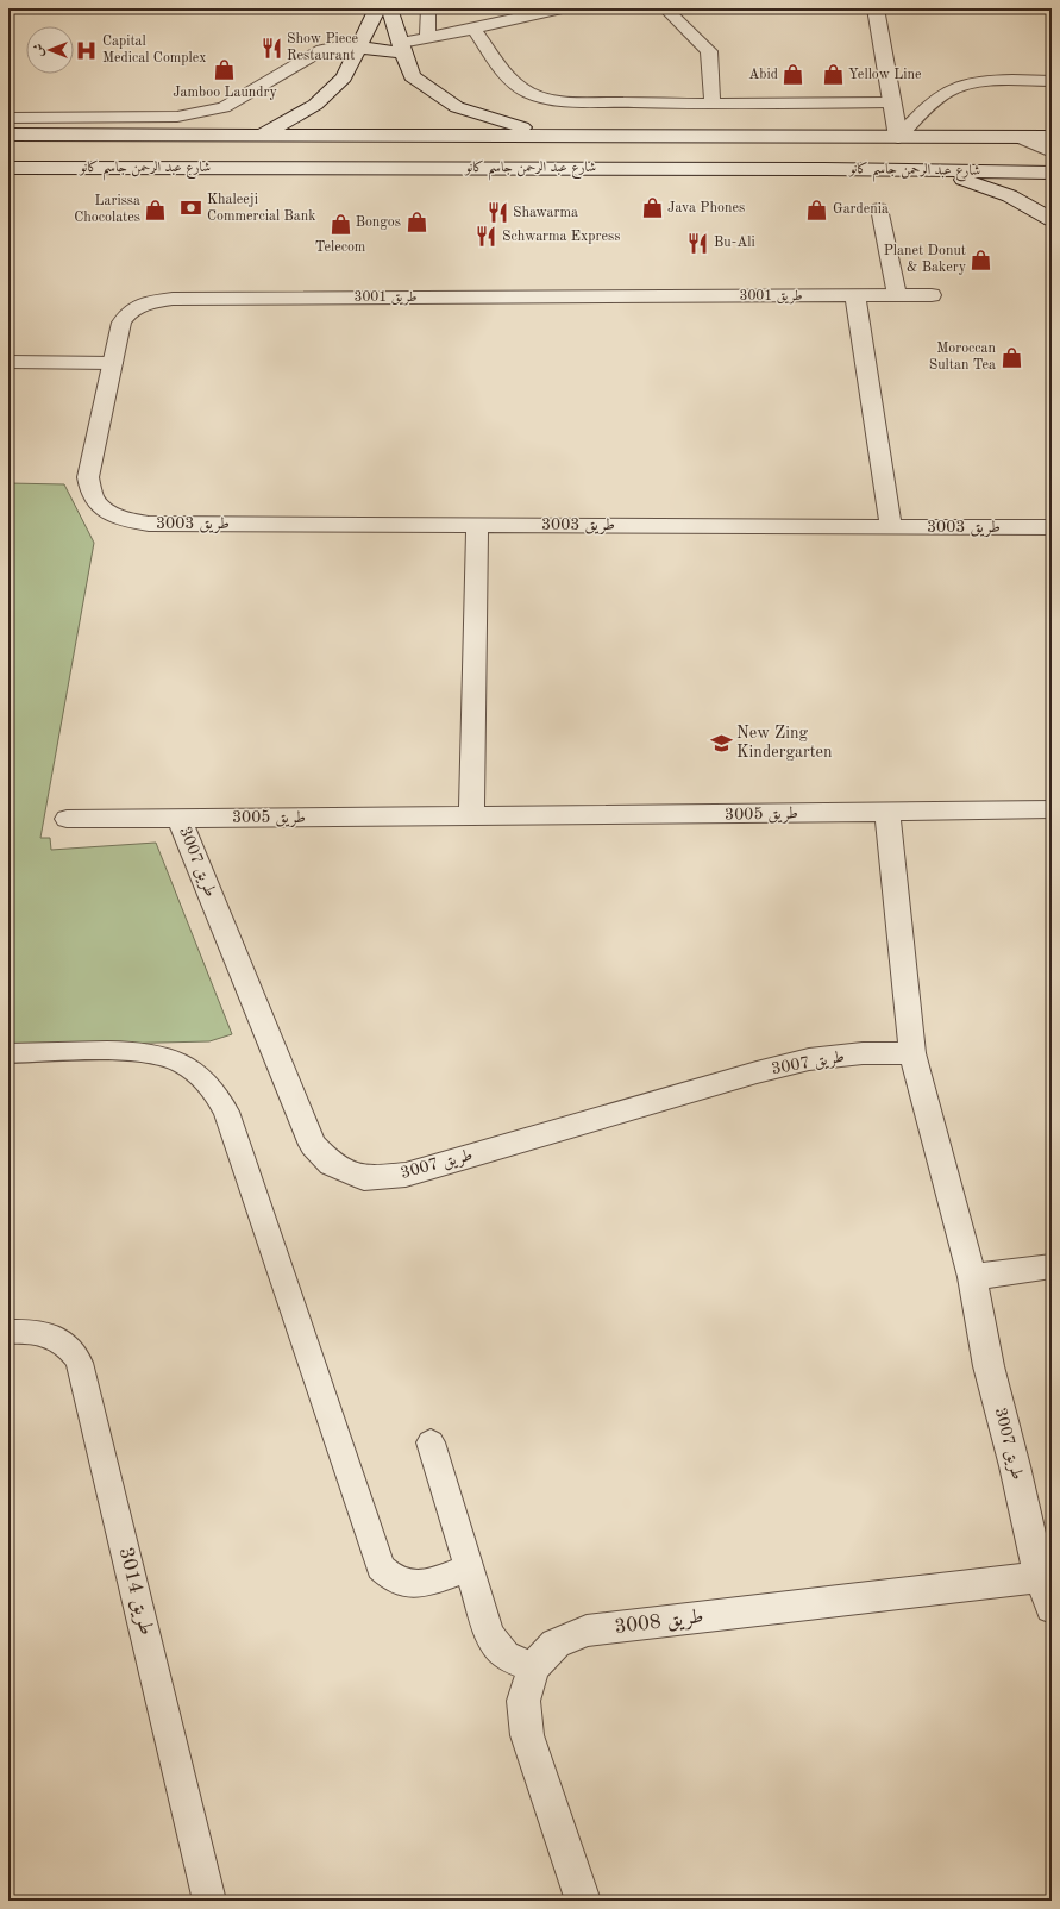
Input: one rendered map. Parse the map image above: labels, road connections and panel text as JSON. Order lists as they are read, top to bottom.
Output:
{
  "streets": {
    "street": [
      "شارع عبد الرحمن جاسم كانو",
      "طريق 3001",
      "طريق 3003",
      "طريق 3005",
      "طريق 3007",
      "طريق 3008"
    ],
    "lane": ["طريق 3014"]
  },
  "crossings": [
    ["طريق 3001", "طريق 3003"],
    ["طريق 3005", "طريق 3007"],
    ["طريق 3007", "طريق 3008"]
  ],
  "places": {
    "restaurant": [
      "Show Piece Restaurant",
      "Shawarma",
      "Schwarma Express",
      "Bu-Ali"
    ],
    "hospital": ["Capital Medical Complex"],
    "shop": [
      "Jamboo Laundry",
      "Abid",
      "Yellow Line",
      "Java Phones",
      "Larissa Chocolates",
      "Gardenia",
      "Bongos",
      "Telecom",
      "Planet Donut & Bakery",
      "Moroccan Sultan Tea"
    ],
    "bank": ["Khaleeji Commercial Bank"],
    "school or university": ["New Zing Kindergarten"]
  },
  "north": "left"
}
